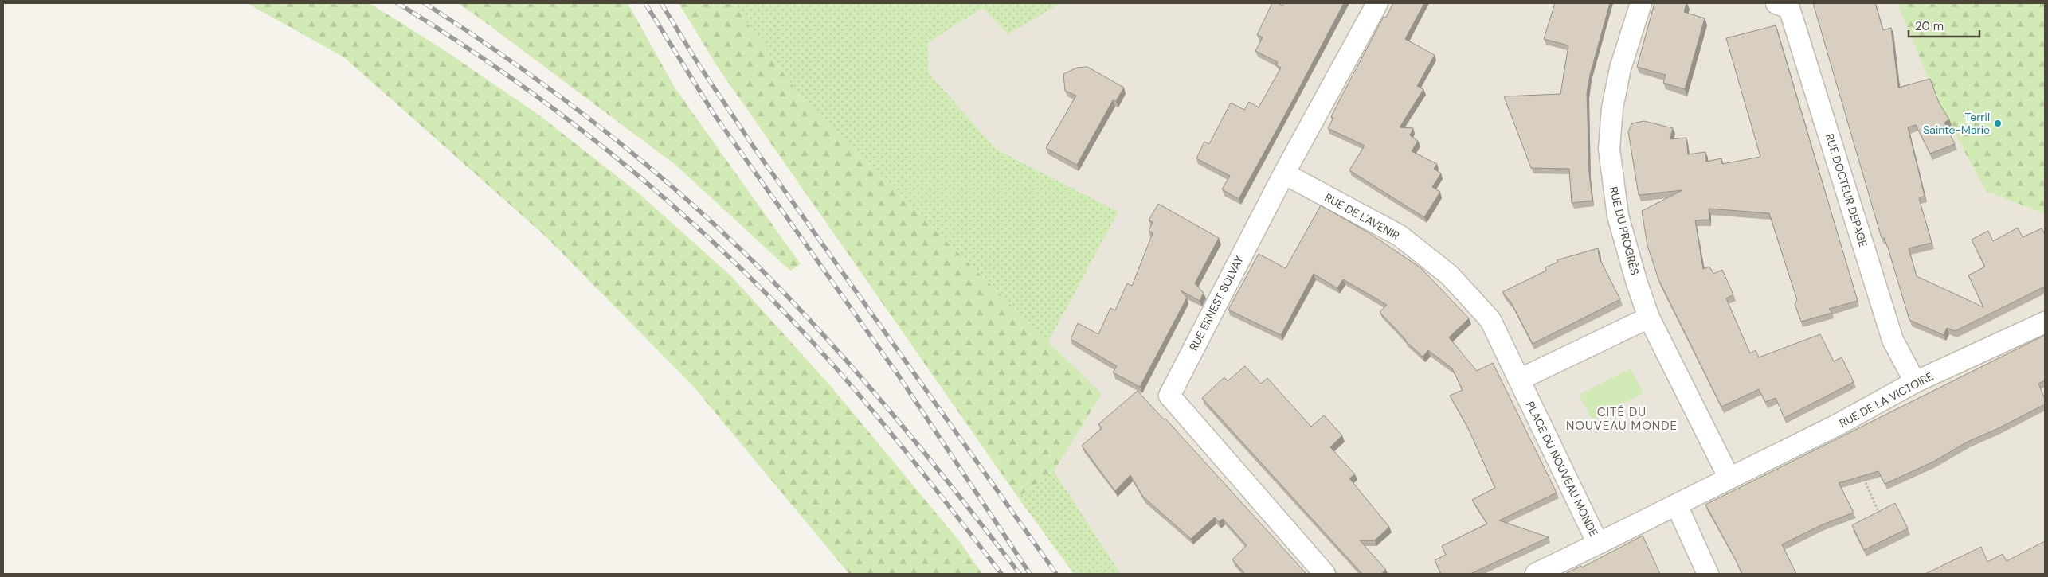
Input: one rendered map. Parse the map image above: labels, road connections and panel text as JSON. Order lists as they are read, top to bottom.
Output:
{
  "streets": {
    "street": [
      "RUE DOCTEUR DEPAGE",
      "RUE DE L'AVENIR",
      "RUE DU PROGRÈS",
      "RUE ERNEST SOLVAY",
      "RUE DE LA VICTOIRE",
      "PLACE DU NOUVEAU MONDE"
    ]
  },
  "crossings": [
    ["RUE DOCTEUR DEPAGE", "RUE DE LA VICTOIRE"],
    ["RUE DE L'AVENIR", "RUE ERNEST SOLVAY"],
    ["RUE DE L'AVENIR", "PLACE DU NOUVEAU MONDE"],
    ["RUE DE LA VICTOIRE", "PLACE DU NOUVEAU MONDE"]
  ],
  "districts": ["CITÉ DU NOUVEAU MONDE"],
  "places": ["Terril Sainte-Marie"],
  "scale_bar": "20 m"
}
